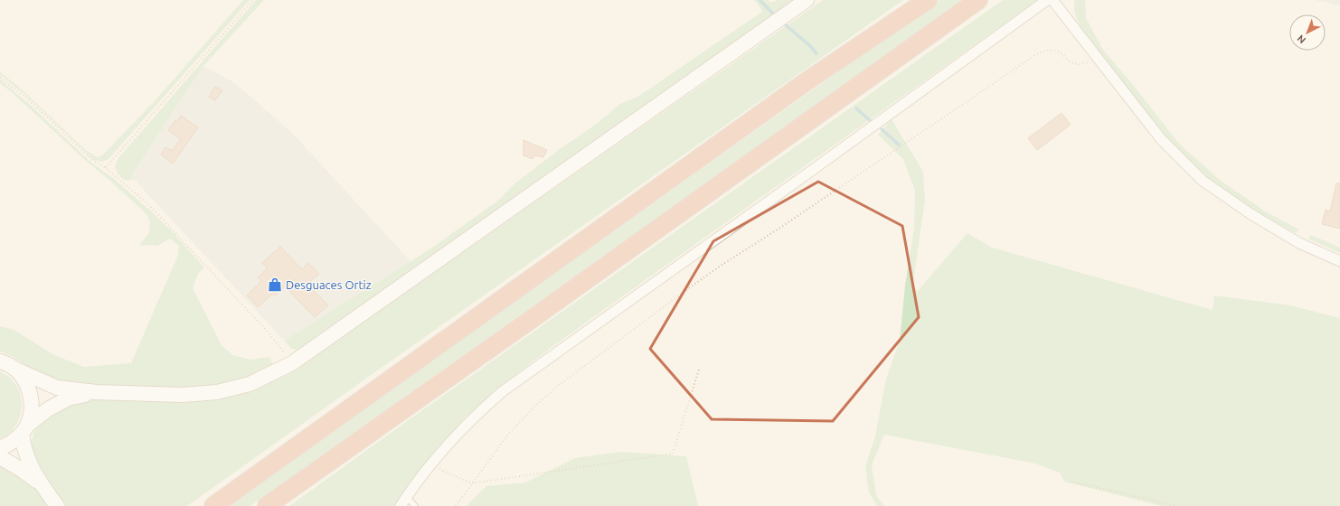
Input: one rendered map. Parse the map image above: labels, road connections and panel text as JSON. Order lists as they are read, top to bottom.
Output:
{
  "places": {
    "shop": ["Desguaces Ortiz"]
  },
  "north": "bottom left"
}
